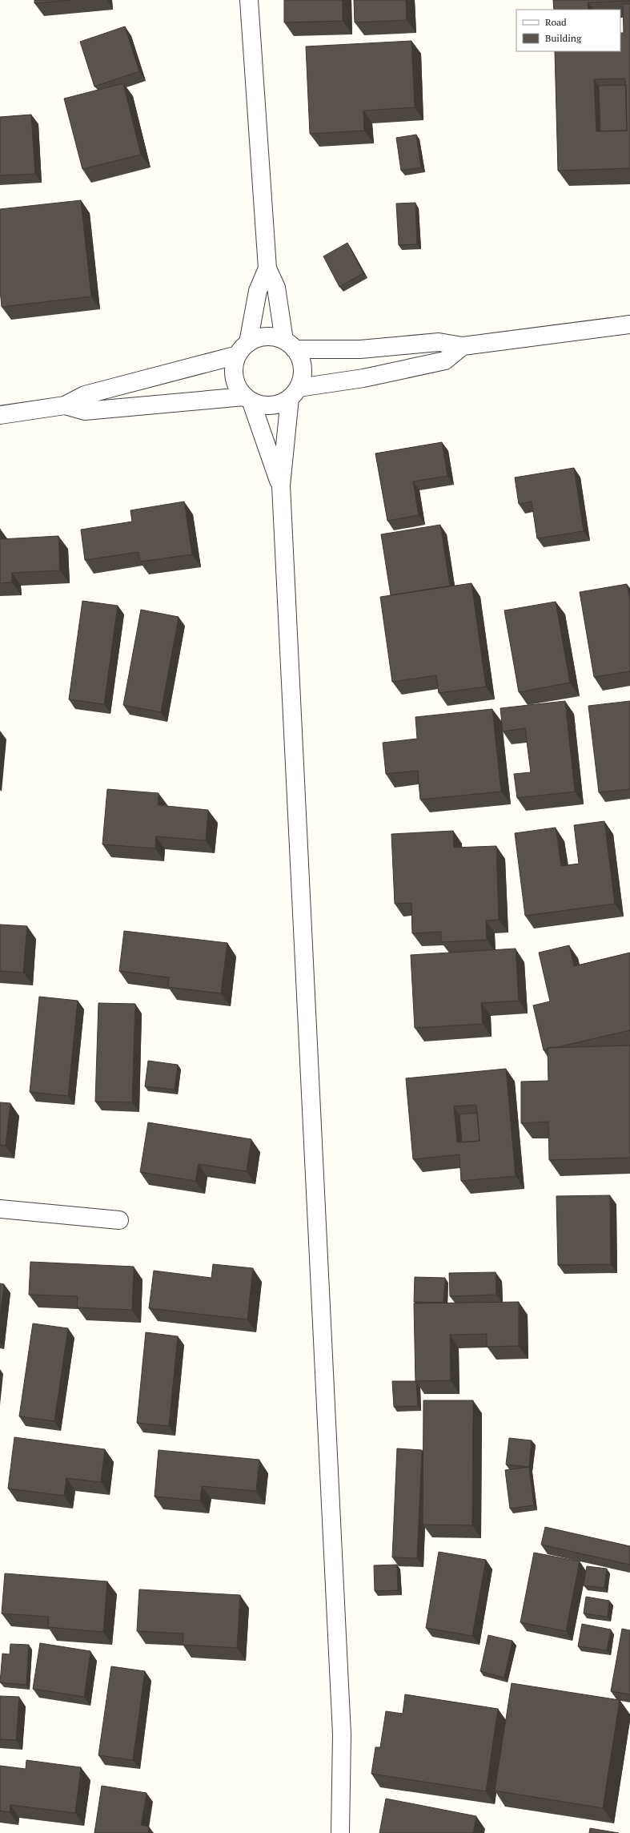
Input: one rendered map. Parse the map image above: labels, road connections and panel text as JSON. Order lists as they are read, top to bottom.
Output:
{
  "legend": ["Road", "Building"]
}
